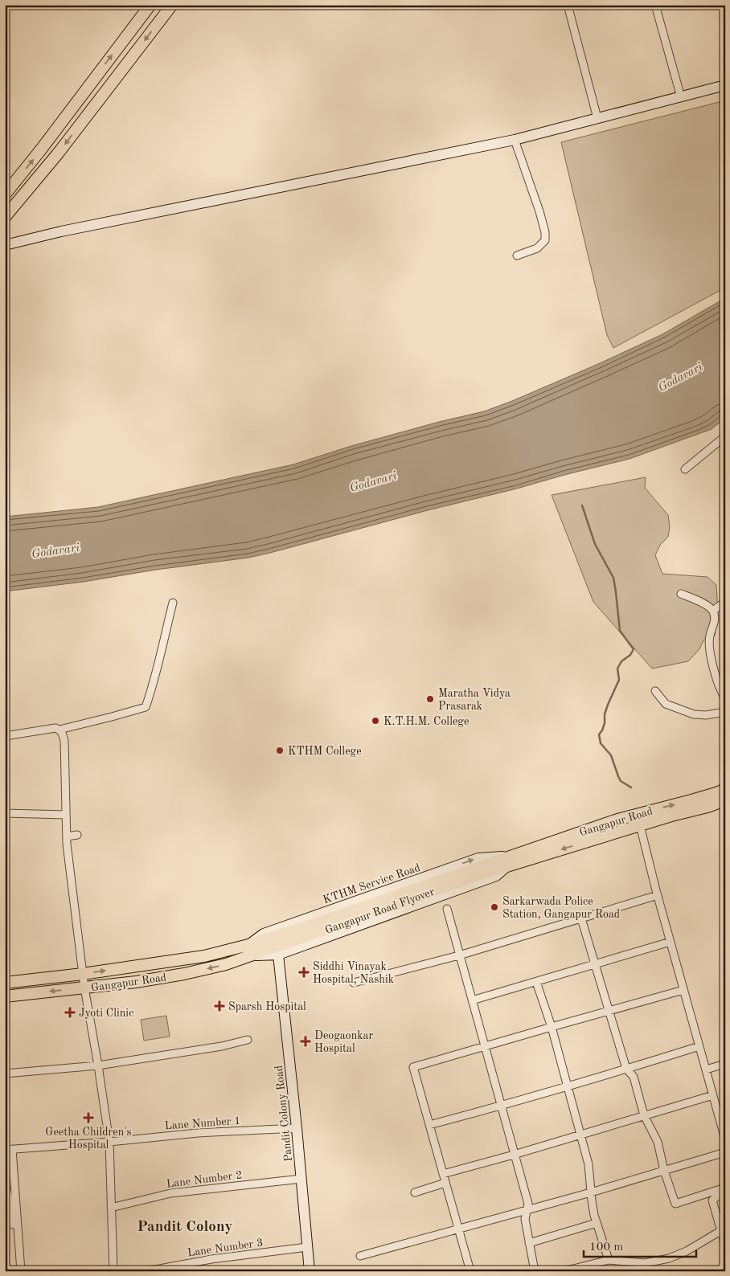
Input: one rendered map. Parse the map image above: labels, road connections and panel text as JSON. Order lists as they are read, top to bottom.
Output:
{
  "streets": {
    "main road": ["Gangapur Road", "Gangapur Road Flyover"],
    "street": [
      "KTHM Service Road",
      "Pandit Colony Road",
      "Lane Number 1",
      "Lane Number 2",
      "Lane Number 3"
    ]
  },
  "crossings": [
    ["Gangapur Road", "KTHM Service Road"],
    ["Gangapur Road", "Gangapur Road Flyover"],
    ["KTHM Service Road", "Gangapur Road Flyover"],
    ["Gangapur Road Flyover", "Pandit Colony Road"],
    ["Pandit Colony Road", "Lane Number 1"],
    ["Pandit Colony Road", "Lane Number 2"],
    ["Pandit Colony Road", "Lane Number 3"]
  ],
  "districts": ["Pandit Colony"],
  "water": ["Godavari"],
  "places": {
    "other": [
      "Maratha Vidya Prasarak",
      "K.T.H.M. College",
      "KTHM College",
      "Sarkarwada Police Station, Gangapur Road"
    ],
    "health": [
      "Siddhi Vinayak Hospital, Nashik",
      "Sparsh Hospital",
      "Jyoti Clinic",
      "Deogaonkar Hospital",
      "Geetha Children's Hospital"
    ]
  },
  "scale_bar": "100 m"
}
